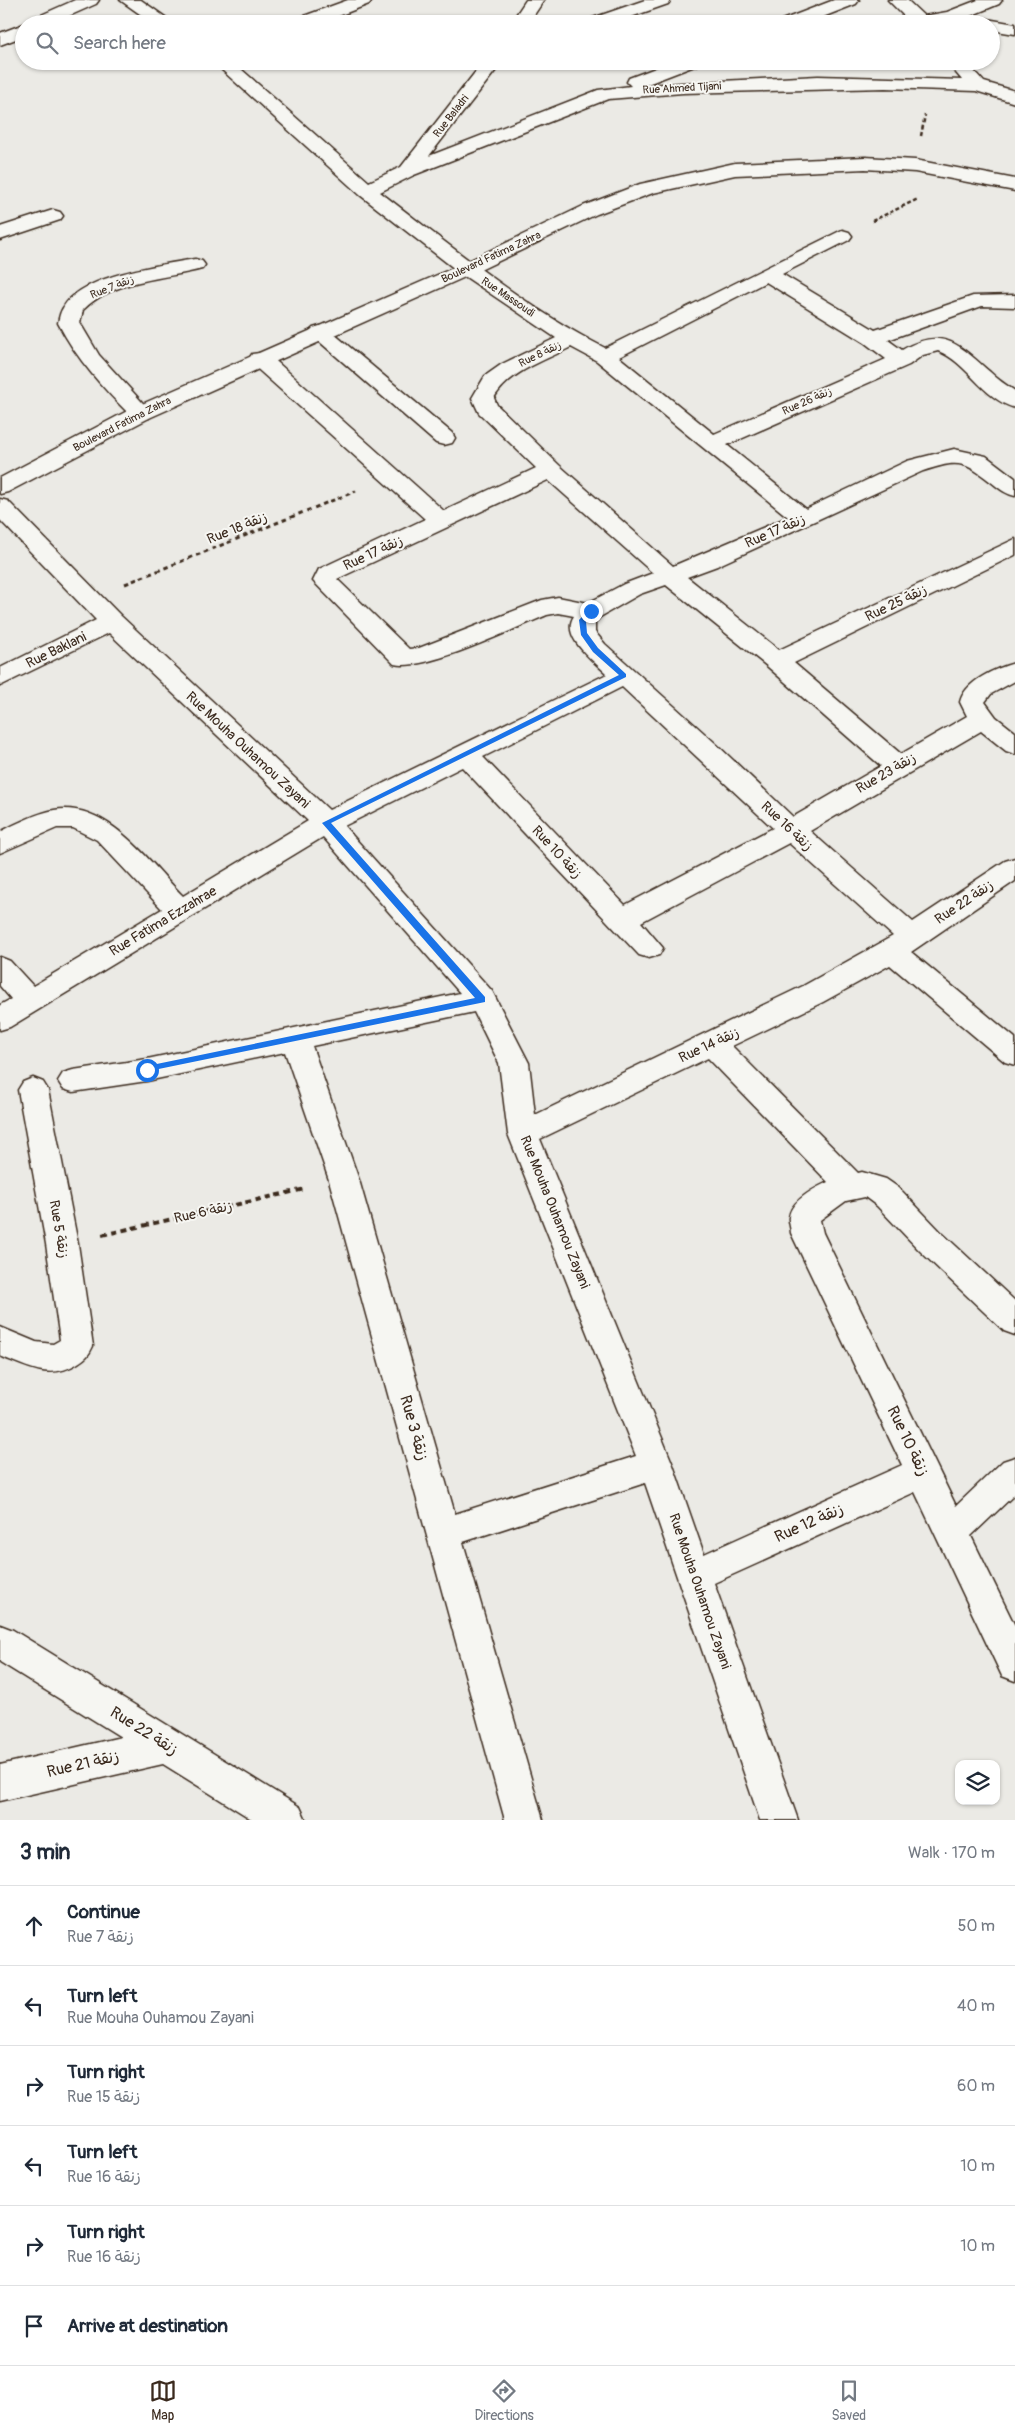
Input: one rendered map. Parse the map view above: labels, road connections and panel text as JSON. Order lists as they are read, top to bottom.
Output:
{
  "streets": {
    "street": [
      "Rue Ahmed Tijani",
      "Rue Baladri",
      "Boulevard Fatima Zahra",
      "Rue 7 زنقة",
      "Rue Massoudi",
      "Rue 8 زنقة",
      "Rue 26 زنقة",
      "Rue 17 زنقة",
      "Rue 25 زنقة",
      "Rue Baklani",
      "Rue Mouha Ouhamou Zayani",
      "Rue 23 زنقة",
      "Rue 16 زنقة",
      "Rue 10 زنقة",
      "Rue 22 زنقة",
      "Rue Fatima Ezzahrae",
      "Rue 14 زنقة",
      "Rue 5 زنقة",
      "Rue 3 زنقة",
      "Rue 12 زنقة",
      "Rue 21 زنقة"
    ],
    "path": ["Rue 18 زنقة", "Rue 6 زنقة"]
  },
  "crossings": [
    ["Rue Ahmed Tijani", "Rue Baladri"],
    ["Rue Ahmed Tijani", "Rue Massoudi"],
    ["Boulevard Fatima Zahra", "Rue 7 زنقة"],
    ["Boulevard Fatima Zahra", "Rue Massoudi"],
    ["Rue Massoudi", "Rue 8 زنقة"],
    ["Rue Massoudi", "Rue 26 زنقة"],
    ["Rue Massoudi", "Rue 17 زنقة"],
    ["Rue 8 زنقة", "Rue 17 زنقة"],
    ["Rue 18 زنقة", "Rue Mouha Ouhamou Zayani"],
    ["Rue 17 زنقة", "Rue 16 زنقة"],
    ["Rue Baklani", "Rue Mouha Ouhamou Zayani"],
    ["Rue Mouha Ouhamou Zayani", "Rue Fatima Ezzahrae"],
    ["Rue Mouha Ouhamou Zayani", "Rue 14 زنقة"],
    ["Rue Mouha Ouhamou Zayani", "Rue 12 زنقة"],
    ["Rue 23 زنقة", "Rue 16 زنقة"],
    ["Rue 23 زنقة", "Rue 10 زنقة"],
    ["Rue 16 زنقة", "Rue 22 زنقة"],
    ["Rue 16 زنقة", "Rue Fatima Ezzahrae"],
    ["Rue 16 زنقة", "Rue 14 زنقة"],
    ["Rue 10 زنقة", "Rue Fatima Ezzahrae"],
    ["Rue 10 زنقة", "Rue 12 زنقة"],
    ["Rue 22 زنقة", "Rue 14 زنقة"],
    ["Rue 22 زنقة", "Rue 21 زنقة"],
    ["Rue 6 زنقة", "Rue 5 زنقة"],
    ["Rue 6 زنقة", "Rue 3 زنقة"]
  ],
  "page": {
    "search": "Search here",
    "heading": ["3 min", "Walk · 170 m"],
    "list": [
      ["Continue", "Rue 7 زنقة", "50 m"],
      ["Turn left", "Rue Mouha Ouhamou Zayani", "40 m"],
      ["Turn right", "Rue 15 زنقة", "60 m"],
      ["Turn left", "Rue 16 زنقة", "10 m"],
      ["Turn right", "Rue 16 زنقة", "10 m"],
      "Arrive at destination"
    ],
    "nav": ["Map", "Directions", "Saved"]
  }
}
